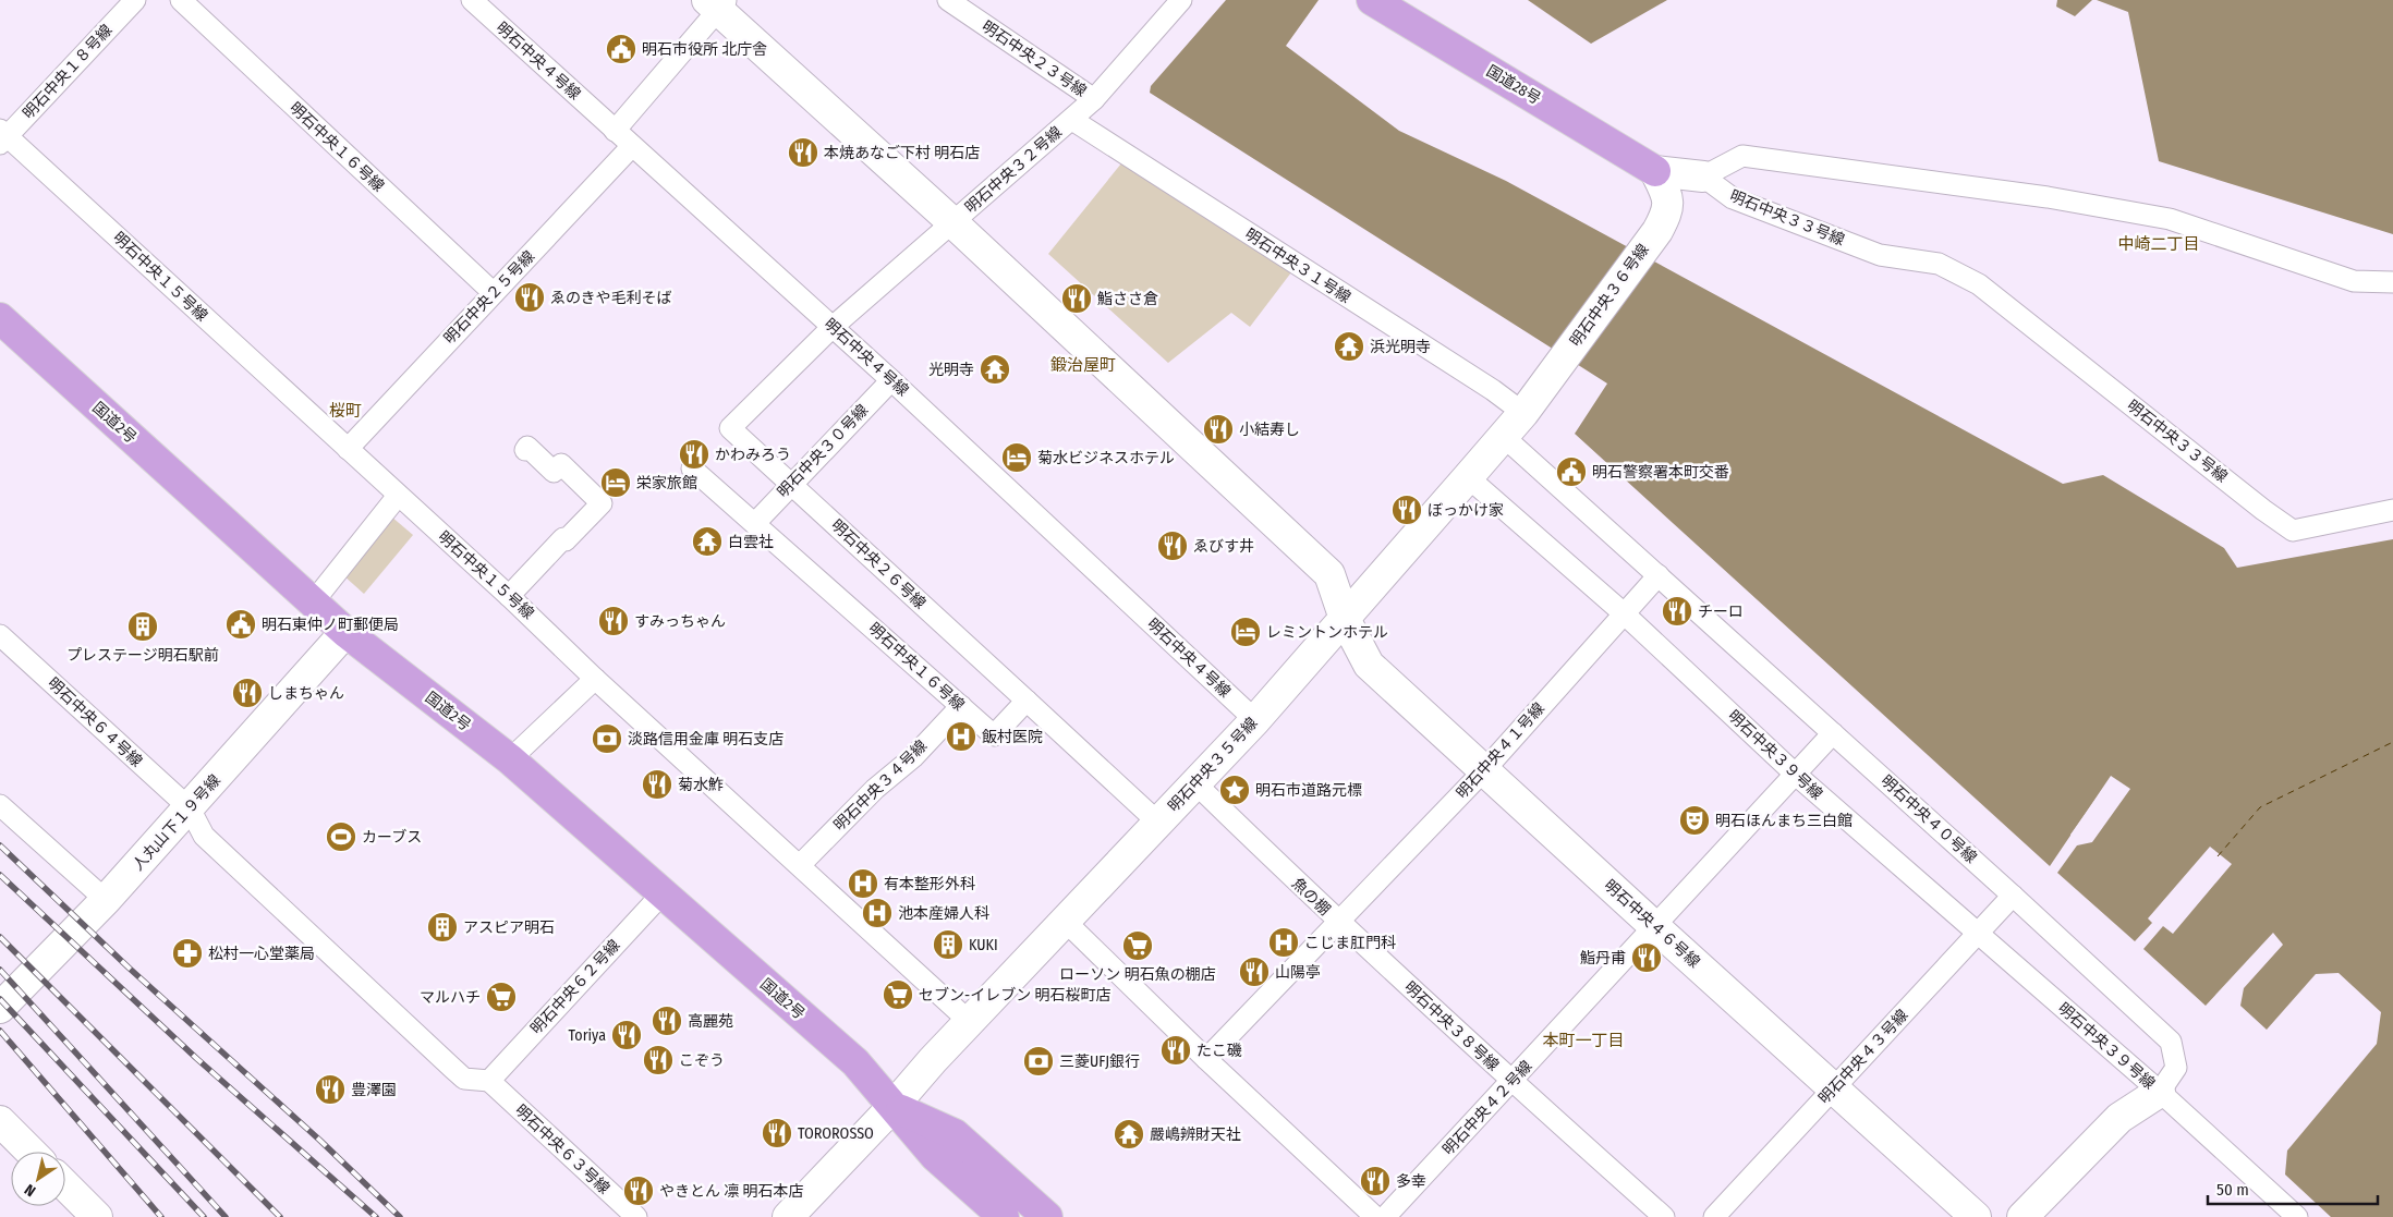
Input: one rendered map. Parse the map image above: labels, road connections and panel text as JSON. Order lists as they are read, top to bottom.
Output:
{
  "streets": {
    "highway": ["国道28号", "国道2号"],
    "street": [
      "明石中央２３号線",
      "明石中央４号線",
      "明石中央１８号線",
      "明石中央１６号線",
      "明石中央３２号線",
      "明石中央３３号線",
      "明石中央３１号線",
      "明石中央１５号線",
      "明石中央３６号線",
      "明石中央２５号線",
      "明石中央３０号線",
      "明石中央２６号線",
      "明石中央６４号線",
      "明石中央４１号線",
      "明石中央３９号線",
      "明石中央３５号線",
      "明石中央３４号線",
      "明石中央４０号線",
      "人丸山下１９号線",
      "魚の棚",
      "明石中央４６号線",
      "明石中央６２号線",
      "明石中央３８号線",
      "明石中央４３号線",
      "明石中央４２号線",
      "明石中央６３号線"
    ]
  },
  "crossings": [
    ["明石中央２３号線", "明石中央３２号線"],
    ["明石中央４号線", "明石中央３２号線"],
    ["明石中央４号線", "明石中央２５号線"],
    ["明石中央４号線", "明石中央３０号線"],
    ["明石中央４号線", "明石中央３５号線"],
    ["明石中央１８号線", "明石中央１５号線"],
    ["国道28号", "明石中央３６号線"],
    ["明石中央１６号線", "明石中央２５号線"],
    ["明石中央１６号線", "明石中央３０号線"],
    ["明石中央１６号線", "明石中央２６号線"],
    ["明石中央１６号線", "明石中央３４号線"],
    ["明石中央３２号線", "明石中央３１号線"],
    ["明石中央３２号線", "明石中央２６号線"],
    ["明石中央３２号線", "明石中央４６号線"],
    ["明石中央３１号線", "明石中央３６号線"],
    ["明石中央３１号線", "明石中央３５号線"],
    ["明石中央１５号線", "明石中央２５号線"],
    ["明石中央１５号線", "明石中央３５号線"],
    ["明石中央１５号線", "明石中央３４号線"],
    ["明石中央３６号線", "明石中央３５号線"],
    ["国道2号", "明石中央３５号線"],
    ["国道2号", "人丸山下１９号線"],
    ["国道2号", "明石中央６２号線"],
    ["明石中央３０号線", "明石中央２６号線"],
    ["明石中央６４号線", "人丸山下１９号線"],
    ["明石中央６４号線", "明石中央６２号線"],
    ["明石中央６４号線", "明石中央６３号線"],
    ["明石中央４１号線", "明石中央３９号線"],
    ["明石中央４１号線", "明石中央４０号線"],
    ["明石中央４１号線", "魚の棚"],
    ["明石中央４１号線", "明石中央４６号線"],
    ["明石中央４１号線", "明石中央３８号線"],
    ["明石中央３９号線", "明石中央３５号線"],
    ["明石中央３９号線", "明石中央４０号線"],
    ["明石中央３９号線", "明石中央４３号線"],
    ["明石中央３９号線", "明石中央４２号線"],
    ["明石中央３５号線", "明石中央４０号線"],
    ["明石中央３５号線", "魚の棚"],
    ["明石中央３５号線", "明石中央４６号線"],
    ["明石中央４０号線", "明石中央４３号線"],
    ["明石中央４０号線", "明石中央４２号線"],
    ["魚の棚", "明石中央３８号線"],
    ["明石中央４６号線", "明石中央４３号線"],
    ["明石中央４６号線", "明石中央４２号線"],
    ["明石中央６２号線", "明石中央６３号線"],
    ["明石中央３８号線", "明石中央４２号線"]
  ],
  "districts": [
    "中崎二丁目",
    "鍛治屋町",
    "桜町",
    "本町一丁目"
  ],
  "places": {
    "public building": ["明石市役所 北庁舎", "明石警察署本町交番", "明石東仲ノ町郵便局"],
    "restaurant": [
      "本焼あなご下村 明石店",
      "ゑのきや毛利そば",
      "鮨ささ倉",
      "小結寿し",
      "かわみろう",
      "ぼっかけ家",
      "ゑびす井",
      "チーロ",
      "すみっちゃん",
      "しまちゃん",
      "菊水鮓",
      "鮨丹甫",
      "山陽亭",
      "高麗苑",
      "Toriya",
      "たこ磯",
      "こぞう",
      "豊澤園",
      "TOROROSSO",
      "多幸",
      "やきとん 凛 明石本店"
    ],
    "temple": [
      "浜光明寺",
      "光明寺",
      "白雲社",
      "嚴嶋辨財天社"
    ],
    "hotel": ["菊水ビジネスホテル", "栄家旅館", "レミントンホテル"],
    "building": ["プレステージ明石駅前", "アスピア明石", "KUKI"],
    "hospital": [
      "飯村医院",
      "有本整形外科",
      "池本産婦人科",
      "こじま肛門科"
    ],
    "bank": ["淡路信用金庫 明石支店", "三菱UFJ銀行"],
    "place": ["明石市道路元標"],
    "theatre": ["明石ほんまち三白館"],
    "sports": ["カーブス"],
    "supermarket": ["ローソン 明石魚の棚店", "セブン-イレブン 明石桜町店", "マルハチ"],
    "pharmacy": ["松村一心堂薬局"]
  },
  "scale_bar": "50 m",
  "north": "bottom left"
}
